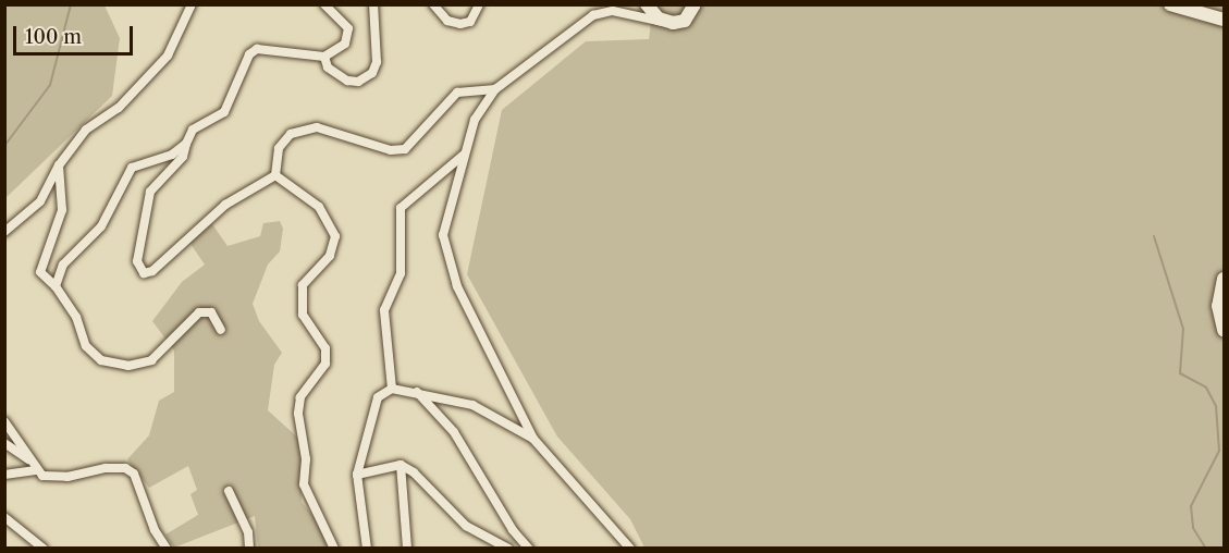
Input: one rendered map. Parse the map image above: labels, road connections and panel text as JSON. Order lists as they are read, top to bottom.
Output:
{
  "scale_bar": "100 m"
}
